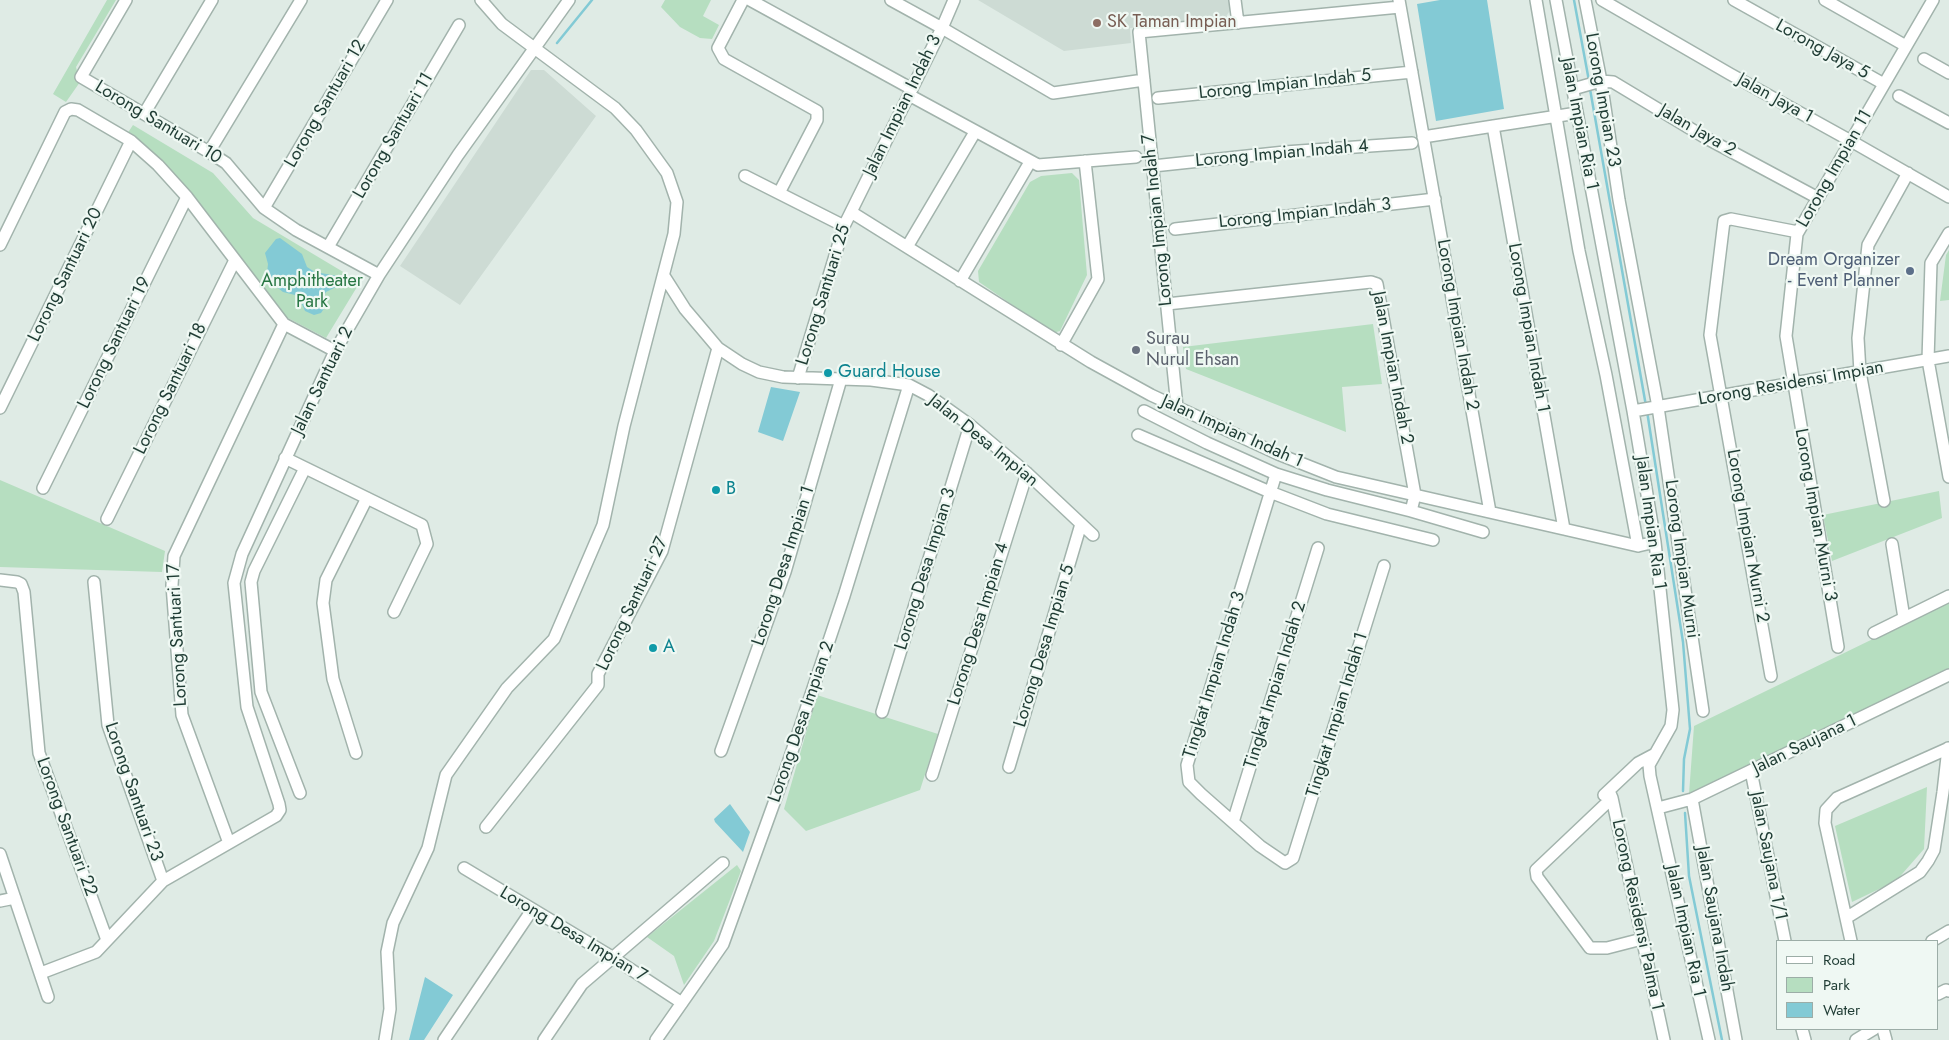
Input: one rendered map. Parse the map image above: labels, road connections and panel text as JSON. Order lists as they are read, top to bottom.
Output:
{
  "streets": {
    "street": [
      "Lorong Jaya 5",
      "Lorong Impian Indah 5",
      "Jalan Jaya 1",
      "Lorong Impian 23",
      "Lorong Santuari 12",
      "Jalan Impian Indah 3",
      "Lorong Santuari 10",
      "Jalan Impian Ria 1",
      "Jalan Jaya 2",
      "Lorong Santuari 11",
      "Lorong Impian Indah 4",
      "Lorong Impian 11",
      "Lorong Impian Indah 3",
      "Lorong Impian Indah 7",
      "Lorong Santuari 20",
      "Lorong Santuari 25",
      "Lorong Impian Indah 2",
      "Lorong Impian Indah 1",
      "Lorong Santuari 19",
      "Jalan Impian Indah 2",
      "Jalan Santuari 2",
      "Lorong Residensi Impian",
      "Lorong Santuari 18",
      "Jalan Impian Indah 1",
      "Jalan Desa Impian",
      "Lorong Impian Murni 3",
      "Lorong Impian Murni 2",
      "Lorong Impian Murni",
      "Lorong Desa Impian 1",
      "Lorong Desa Impian 3",
      "Lorong Santuari 27",
      "Lorong Desa Impian 4",
      "Lorong Santuari 17",
      "Lorong Desa Impian 5",
      "Tingkat Impian Indah 3",
      "Tingkat Impian Indah 2",
      "Tingkat Impian Indah 1",
      "Lorong Desa Impian 2",
      "Jalan Saujana 1",
      "Lorong Santuari 23",
      "Lorong Santuari 22",
      "Jalan Saujana 1/1",
      "Lorong Residensi Palma 1",
      "Jalan Saujana Indah",
      "Lorong Desa Impian 7"
    ]
  },
  "crossings": [
    ["Lorong Jaya 5", "Lorong Impian 11"],
    ["Lorong Impian Indah 5", "Lorong Impian Indah 2"],
    ["Jalan Jaya 1", "Lorong Impian 11"],
    ["Lorong Impian 23", "Jalan Impian Ria 1"],
    ["Lorong Impian 23", "Jalan Jaya 2"],
    ["Lorong Impian 23", "Lorong Residensi Impian"],
    ["Lorong Impian 23", "Lorong Impian Murni"],
    ["Lorong Santuari 12", "Lorong Santuari 10"],
    ["Jalan Impian Indah 3", "Lorong Santuari 25"],
    ["Jalan Impian Indah 3", "Jalan Impian Indah 1"],
    ["Lorong Santuari 10", "Lorong Santuari 11"],
    ["Lorong Santuari 10", "Jalan Santuari 2"],
    ["Jalan Impian Ria 1", "Jalan Jaya 2"],
    ["Jalan Impian Ria 1", "Lorong Residensi Impian"],
    ["Jalan Impian Ria 1", "Jalan Impian Indah 1"],
    ["Jalan Impian Ria 1", "Lorong Impian Murni"],
    ["Jalan Impian Ria 1", "Jalan Saujana 1"],
    ["Jalan Jaya 2", "Lorong Impian 11"],
    ["Lorong Impian Indah 4", "Lorong Impian Indah 7"],
    ["Lorong Impian 11", "Lorong Residensi Impian"],
    ["Lorong Impian 11", "Lorong Impian Murni 3"],
    ["Lorong Impian 11", "Lorong Impian Murni 2"],
    ["Lorong Impian Indah 3", "Lorong Impian Indah 2"],
    ["Lorong Impian Indah 7", "Jalan Impian Indah 2"],
    ["Lorong Impian Indah 7", "Jalan Impian Indah 1"],
    ["Lorong Santuari 25", "Jalan Impian Indah 1"],
    ["Lorong Santuari 25", "Jalan Desa Impian"],
    ["Lorong Impian Indah 2", "Jalan Impian Indah 1"],
    ["Lorong Impian Indah 1", "Jalan Impian Indah 1"],
    ["Jalan Impian Indah 2", "Jalan Impian Indah 1"],
    ["Jalan Santuari 2", "Lorong Santuari 17"],
    ["Lorong Residensi Impian", "Lorong Impian Murni 3"],
    ["Lorong Residensi Impian", "Lorong Impian Murni 2"],
    ["Lorong Residensi Impian", "Lorong Impian Murni"],
    ["Jalan Impian Indah 1", "Tingkat Impian Indah 3"],
    ["Jalan Desa Impian", "Lorong Desa Impian 1"],
    ["Jalan Desa Impian", "Lorong Desa Impian 3"],
    ["Jalan Desa Impian", "Lorong Santuari 27"],
    ["Jalan Desa Impian", "Lorong Desa Impian 4"],
    ["Jalan Desa Impian", "Lorong Desa Impian 5"],
    ["Jalan Desa Impian", "Lorong Desa Impian 2"],
    ["Tingkat Impian Indah 3", "Tingkat Impian Indah 2"],
    ["Tingkat Impian Indah 3", "Tingkat Impian Indah 1"],
    ["Lorong Desa Impian 2", "Lorong Desa Impian 7"],
    ["Jalan Saujana 1", "Jalan Saujana 1/1"],
    ["Jalan Saujana 1", "Jalan Saujana Indah"]
  ],
  "parks": ["Amphitheater Park"],
  "places": [
    "SK Taman Impian",
    "Dream Organizer - Event Planner",
    "Surau Nurul Ehsan",
    "Guard House",
    "B",
    "A"
  ],
  "legend": ["Road", "Park", "Water"]
}
